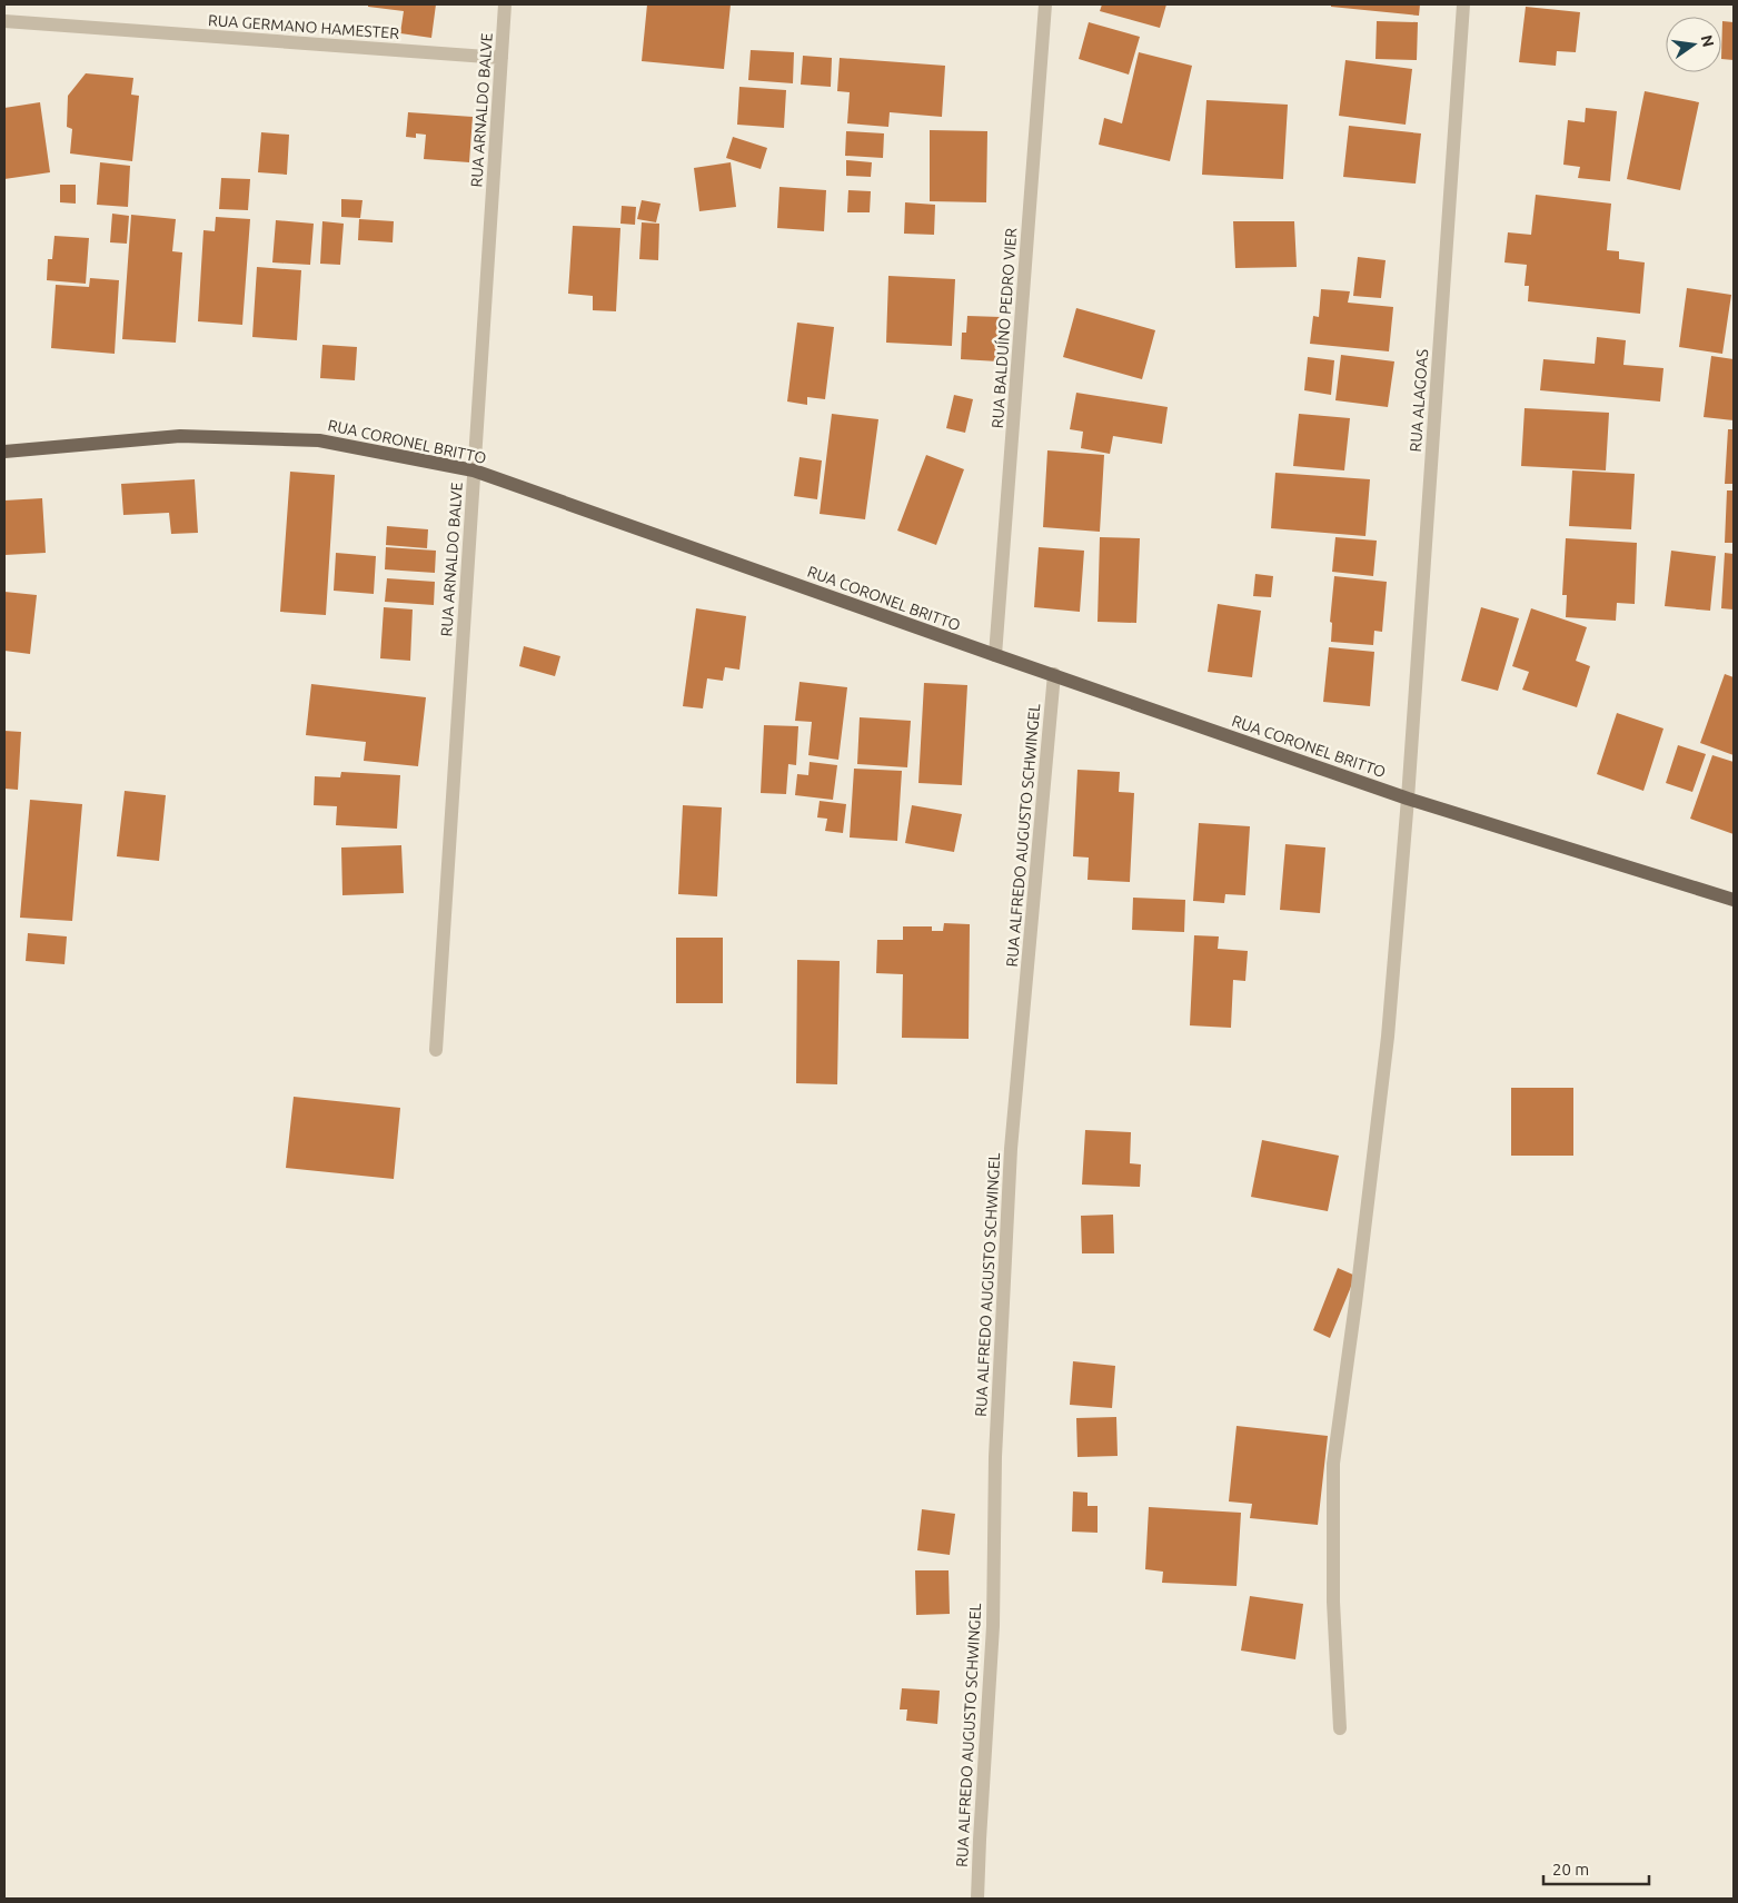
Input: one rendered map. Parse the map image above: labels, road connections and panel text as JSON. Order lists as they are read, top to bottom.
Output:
{
  "streets": {
    "main road": ["RUA CORONEL BRITTO"],
    "street": [
      "RUA GERMANO HAMESTER",
      "RUA ARNALDO BALVE",
      "RUA BALDUÍNO PEDRO VIER",
      "RUA ALAGOAS",
      "RUA ALFREDO AUGUSTO SCHWINGEL"
    ]
  },
  "crossings": [
    ["RUA GERMANO HAMESTER", "RUA ARNALDO BALVE"],
    ["RUA ARNALDO BALVE", "RUA CORONEL BRITTO"],
    ["RUA BALDUÍNO PEDRO VIER", "RUA CORONEL BRITTO"],
    ["RUA ALAGOAS", "RUA CORONEL BRITTO"],
    ["RUA CORONEL BRITTO", "RUA ALFREDO AUGUSTO SCHWINGEL"]
  ],
  "scale_bar": "20 m",
  "north": "right"
}
